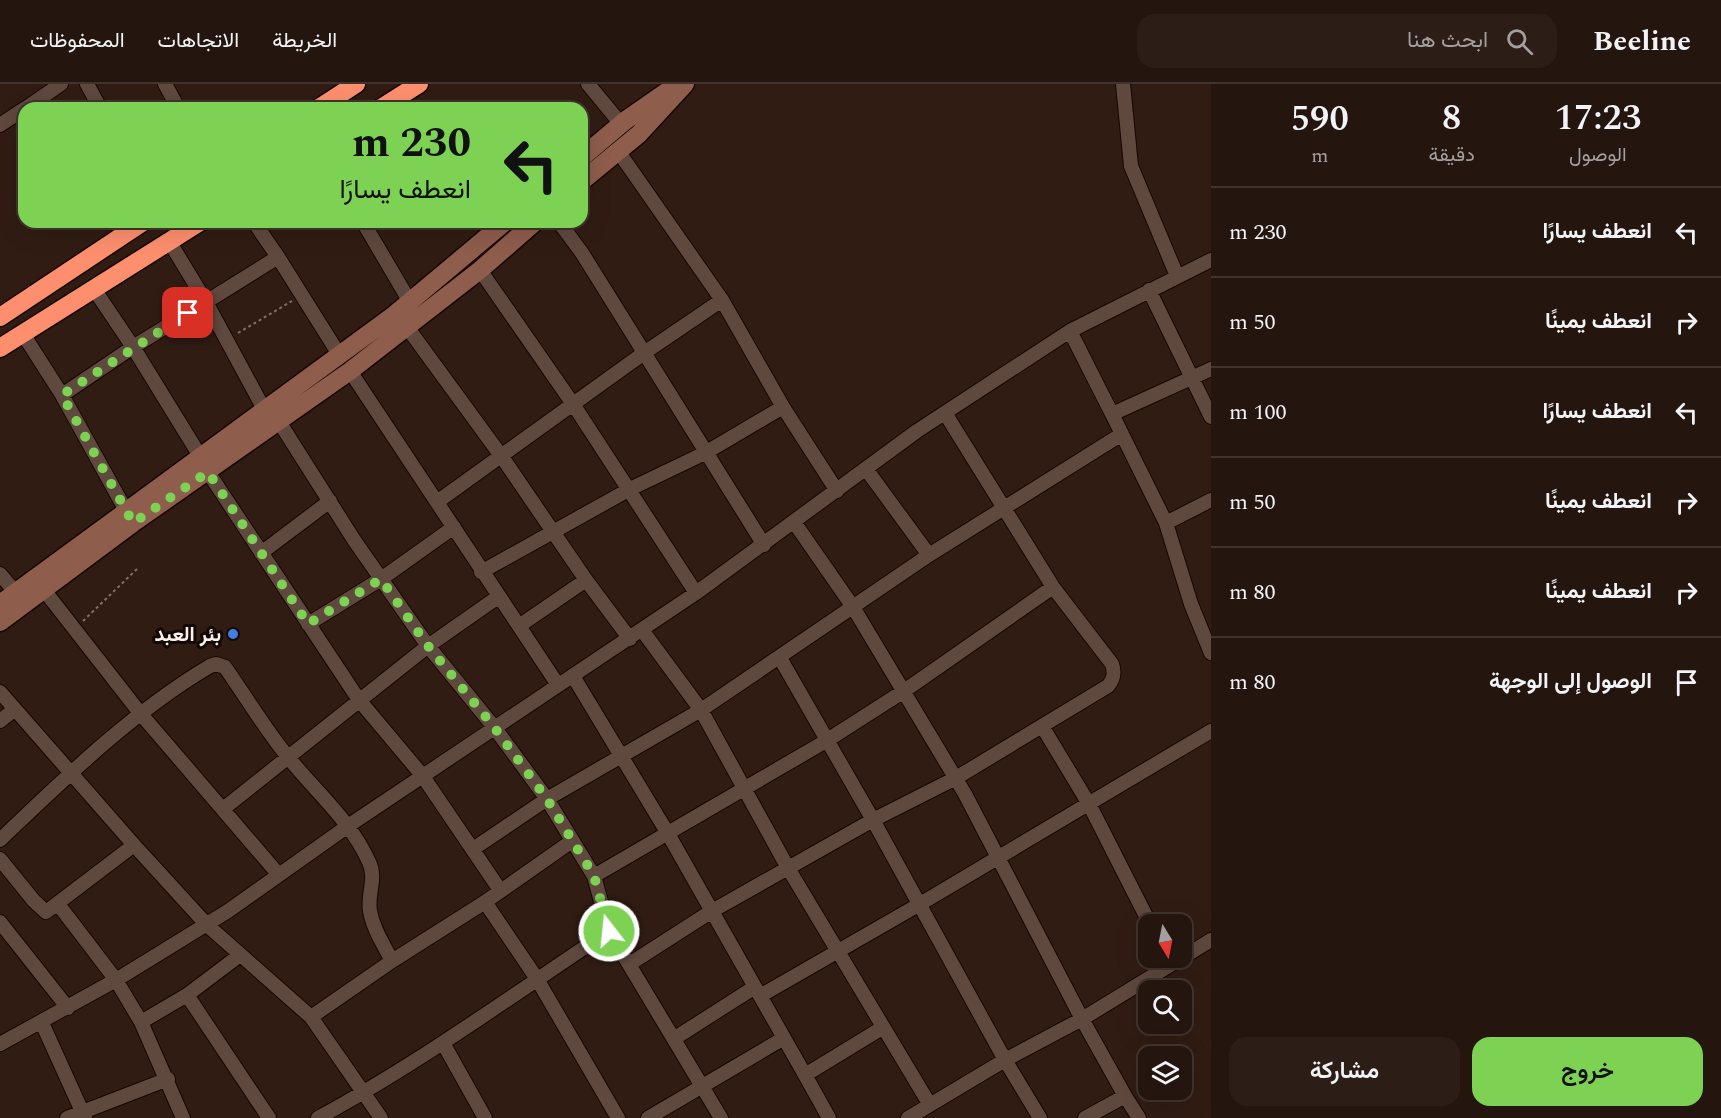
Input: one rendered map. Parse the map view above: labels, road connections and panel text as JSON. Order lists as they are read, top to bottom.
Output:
{
  "places": ["بئر العبد"],
  "north": "bottom",
  "page": {
    "header": "Beeline",
    "search": "ابحث هنا",
    "nav": ["الخريطة", "الاتجاهات", "المحفوظات"],
    "eta": [
      "17:23",
      "الوصول",
      "8",
      "دقيقة",
      "590",
      "m"
    ],
    "turn": ["230 m", "انعطف يسارًا"],
    "list": [
      {
        "name": "انعطف يسارًا",
        "value": "230 m"
      },
      {
        "name": "انعطف يمينًا",
        "value": "50 m"
      },
      {
        "name": "انعطف يسارًا",
        "value": "100 m"
      },
      {
        "name": "انعطف يمينًا",
        "value": "50 m"
      },
      {
        "name": "انعطف يمينًا",
        "value": "80 m"
      },
      {
        "name": "الوصول إلى الوجهة",
        "value": "80 m"
      }
    ],
    "buttons": ["خروج", "مشاركة"]
  }
}
